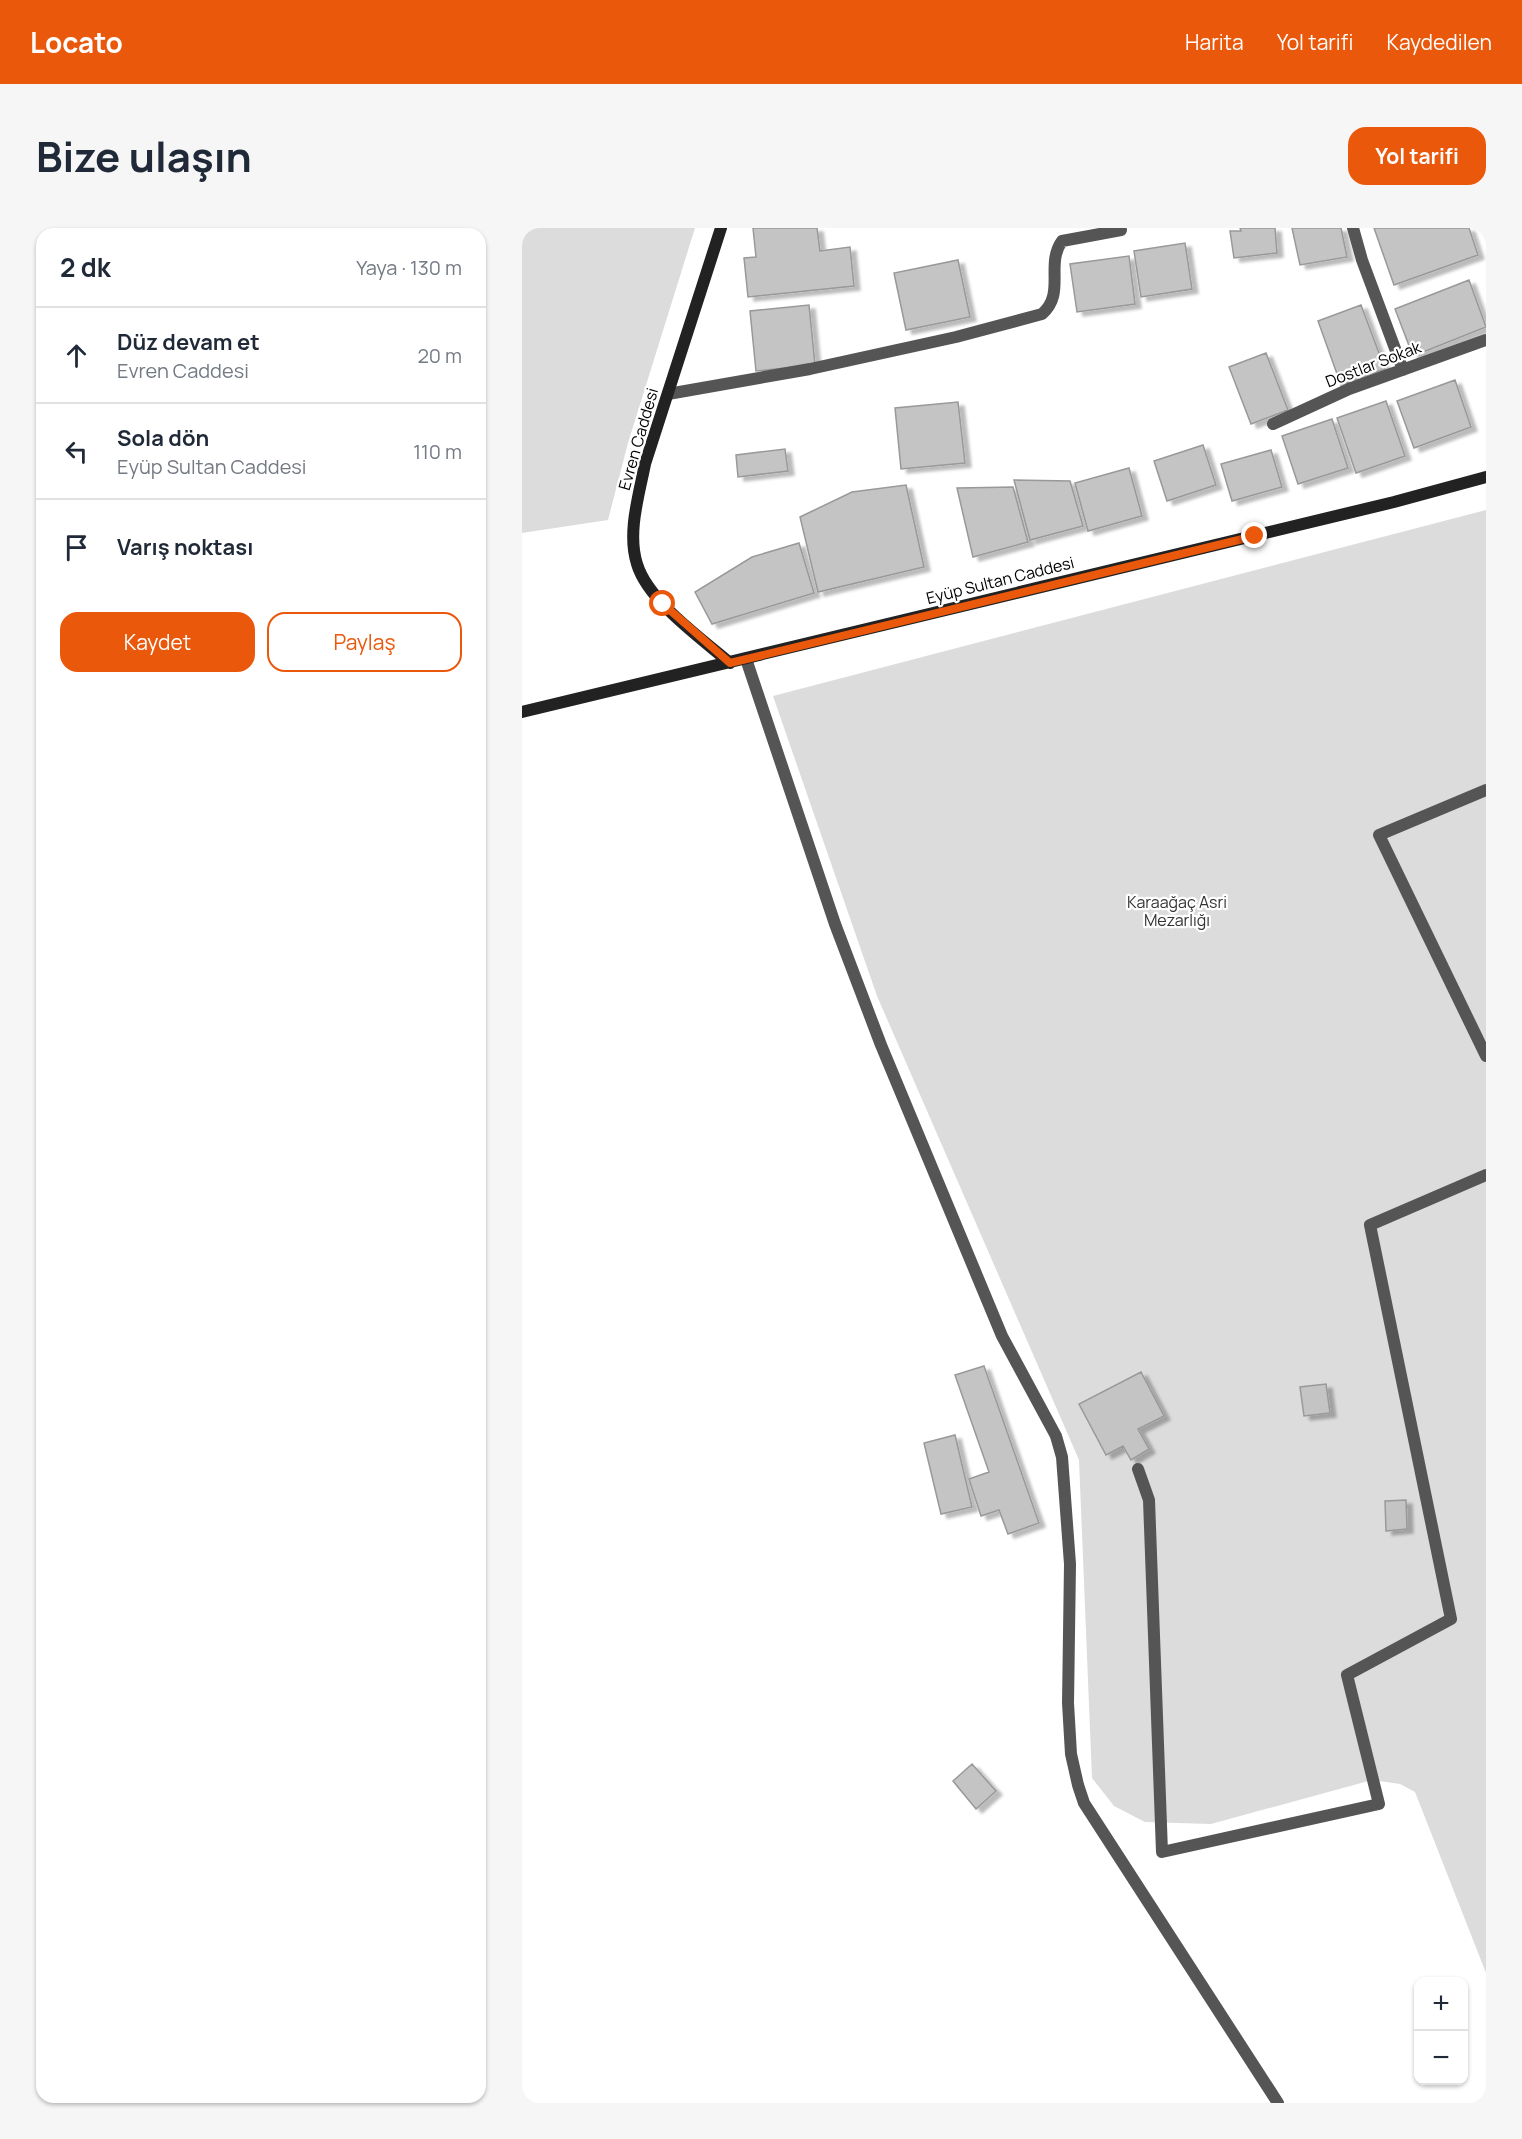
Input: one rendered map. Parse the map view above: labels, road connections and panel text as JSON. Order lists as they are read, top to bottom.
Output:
{
  "streets": {
    "main road": ["Evren Caddesi", "Eyüp Sultan Caddesi"],
    "street": ["Dostlar Sokak"]
  },
  "crossings": [
    ["Evren Caddesi", "Eyüp Sultan Caddesi"]
  ],
  "parks": ["Karaağaç Asri Mezarlığı"],
  "page": {
    "header": "Locato",
    "nav": ["Harita", "Yol tarifi", "Kaydedilen"],
    "title": "Bize ulaşın",
    "buttons": [
      "Yol tarifi",
      ["Kaydet", "Paylaş"]
    ],
    "heading": ["2 dk", "Yaya · 130 m"],
    "list": [
      ["Düz devam et", "Evren Caddesi", "20 m"],
      ["Sola dön", "Eyüp Sultan Caddesi", "110 m"],
      "Varış noktası"
    ],
    "map_buttons": ["+", "−"]
  }
}
